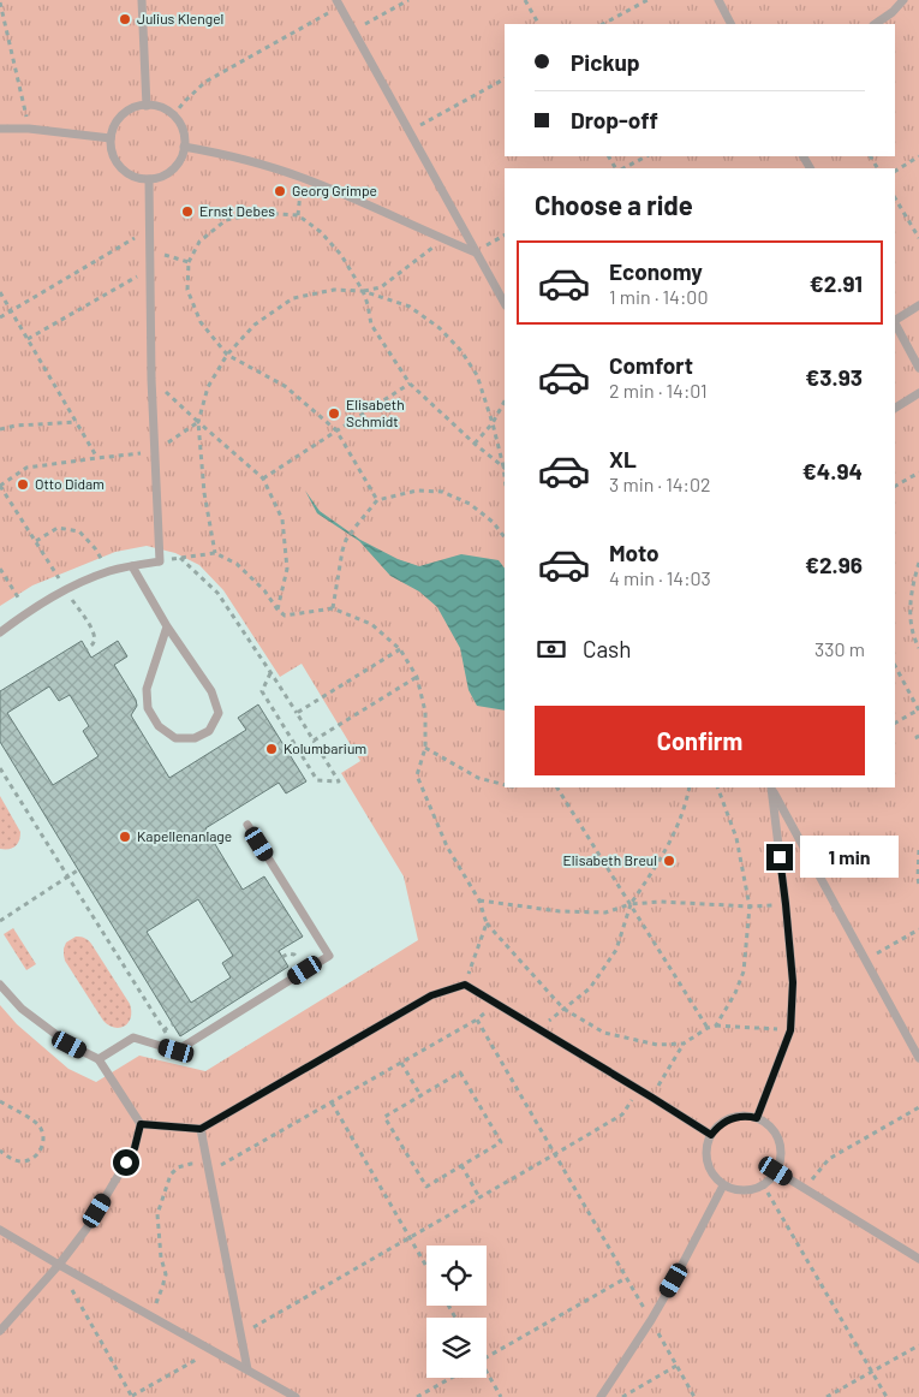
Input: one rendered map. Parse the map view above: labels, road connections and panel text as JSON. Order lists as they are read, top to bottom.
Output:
{
  "places": [
    "Julius Klengel",
    "Georg Grimpe",
    "Ernst Debes",
    "Elisabeth Schmidt",
    "Otto Didam",
    "Kolumbarium",
    "Kapellenanlage",
    "Elisabeth Breul"
  ],
  "page": {
    "banner": ["Pickup", "Drop-off"],
    "heading": "Choose a ride",
    "list": [
      {
        "name": "Economy",
        "note": "1 min · 14:00",
        "value": "€2.91"
      },
      {
        "name": "Comfort",
        "note": "2 min · 14:01",
        "value": "€3.93"
      },
      {
        "name": "XL",
        "note": "3 min · 14:02",
        "value": "€4.94"
      },
      {
        "name": "Moto",
        "note": "4 min · 14:03",
        "value": "€2.96"
      }
    ],
    "pay": ["Cash", "330 m"],
    "buttons": "Confirm",
    "bubble": "1 min"
  }
}
